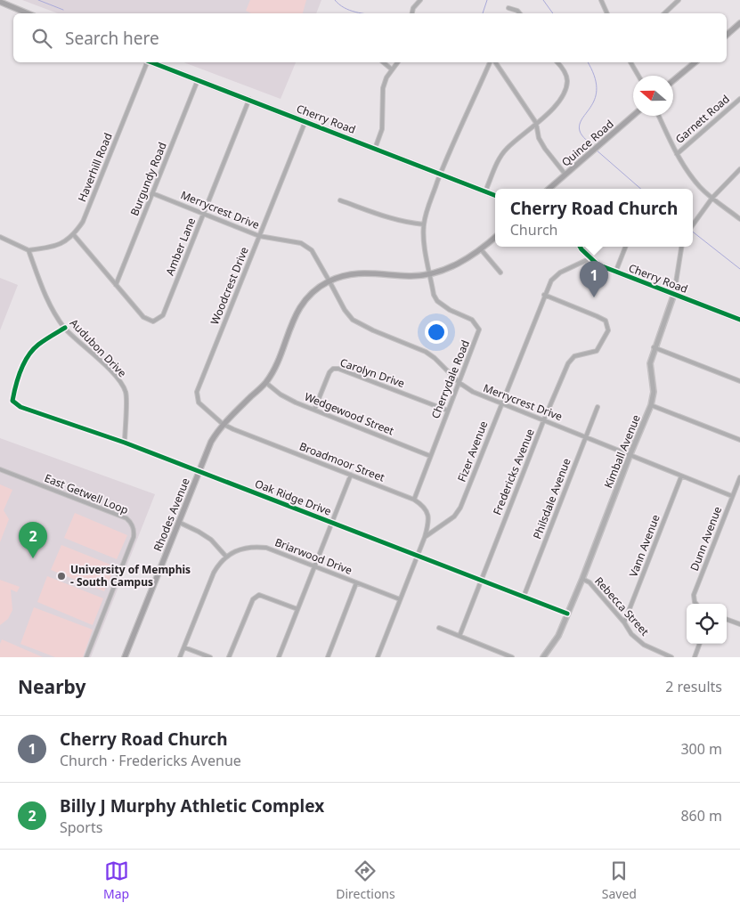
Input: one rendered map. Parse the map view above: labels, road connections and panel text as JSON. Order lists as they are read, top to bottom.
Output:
{
  "streets": {
    "main road": ["Cherry Road", "Quince Road", "Rhodes Avenue"],
    "street": [
      "Garnett Road",
      "Haverhill Road",
      "Burgundy Road",
      "Merrycrest Drive",
      "Amber Lane",
      "Woodcrest Drive",
      "Audubon Drive",
      "Carolyn Drive",
      "Cherrydale Road",
      "Wedgewood Street",
      "Fizer Avenue",
      "Kimball Avenue",
      "Broadmoor Street",
      "Fredericks Avenue",
      "East Getwell Loop",
      "Oak Ridge Drive",
      "Philsdale Avenue",
      "Dunn Avenue",
      "Vann Avenue",
      "Briarwood Drive",
      "Rebecca Street"
    ]
  },
  "crossings": [
    ["Cherry Road", "Burgundy Road"],
    ["Cherry Road", "Amber Lane"],
    ["Cherry Road", "Woodcrest Drive"],
    ["Cherry Road", "Cherrydale Road"],
    ["Cherry Road", "Fizer Avenue"],
    ["Cherry Road", "Kimball Avenue"],
    ["Burgundy Road", "Merrycrest Drive"],
    ["Burgundy Road", "Amber Lane"],
    ["Merrycrest Drive", "Amber Lane"],
    ["Merrycrest Drive", "Woodcrest Drive"],
    ["Merrycrest Drive", "Cherrydale Road"],
    ["Merrycrest Drive", "Fizer Avenue"],
    ["Merrycrest Drive", "Kimball Avenue"],
    ["Merrycrest Drive", "Fredericks Avenue"],
    ["Merrycrest Drive", "Philsdale Avenue"],
    ["Merrycrest Drive", "Rhodes Avenue"],
    ["Merrycrest Drive", "Dunn Avenue"],
    ["Merrycrest Drive", "Vann Avenue"],
    ["Woodcrest Drive", "Broadmoor Street"],
    ["Woodcrest Drive", "Rhodes Avenue"],
    ["Audubon Drive", "Oak Ridge Drive"],
    ["Carolyn Drive", "Cherrydale Road"],
    ["Carolyn Drive", "Wedgewood Street"],
    ["Cherrydale Road", "Wedgewood Street"],
    ["Cherrydale Road", "Broadmoor Street"],
    ["Cherrydale Road", "Rhodes Avenue"],
    ["Wedgewood Street", "Rhodes Avenue"],
    ["Fizer Avenue", "Broadmoor Street"],
    ["Fizer Avenue", "Fredericks Avenue"],
    ["Kimball Avenue", "Oak Ridge Drive"],
    ["Kimball Avenue", "Rebecca Street"],
    ["Broadmoor Street", "Rhodes Avenue"],
    ["Fredericks Avenue", "Oak Ridge Drive"],
    ["Oak Ridge Drive", "Philsdale Avenue"],
    ["Oak Ridge Drive", "Rhodes Avenue"],
    ["Vann Avenue", "Rebecca Street"]
  ],
  "places": ["University of Memphis - South Campus"],
  "north": "left",
  "page": {
    "search": "Search here",
    "popup": ["Cherry Road Church", "Church"],
    "pins": ["1", "2"],
    "heading": ["Nearby", "2 results"],
    "list": [
      {
        "mark": "1",
        "name": "Cherry Road Church",
        "note": "Church · Fredericks Avenue",
        "value": "300 m"
      },
      {
        "mark": "2",
        "name": "Billy J Murphy Athletic Complex",
        "note": "Sports",
        "value": "860 m"
      }
    ],
    "nav": ["Map", "Directions", "Saved"]
  }
}
